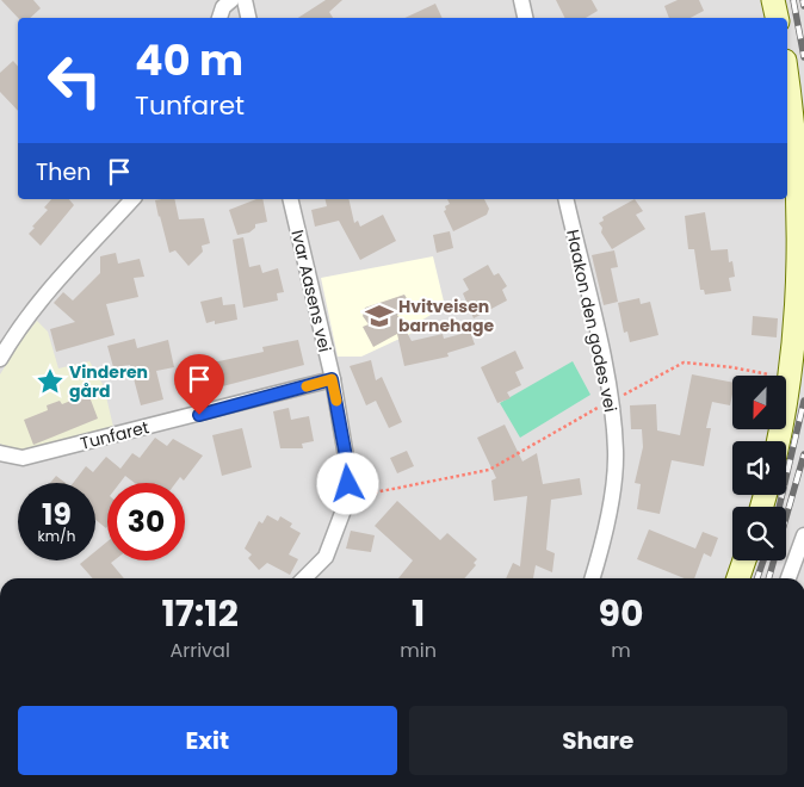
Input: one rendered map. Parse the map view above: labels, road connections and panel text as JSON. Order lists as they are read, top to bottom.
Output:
{
  "streets": {
    "street": ["Ivar Aasens vei", "Haakon den godes vei", "Tunfaret"]
  },
  "crossings": [
    ["Ivar Aasens vei", "Tunfaret"]
  ],
  "places": {
    "school or university": ["Hvitveisen barnehage"],
    "place": ["Vinderen gård"]
  },
  "north": "bottom",
  "page": {
    "turn": ["40 m", "Tunfaret"],
    "then": "Then",
    "speed": "19 km/h",
    "limit": "30",
    "eta": [
      "17:12",
      "Arrival",
      "1",
      "min",
      "90",
      "m"
    ],
    "buttons": ["Exit", "Share"]
  }
}
